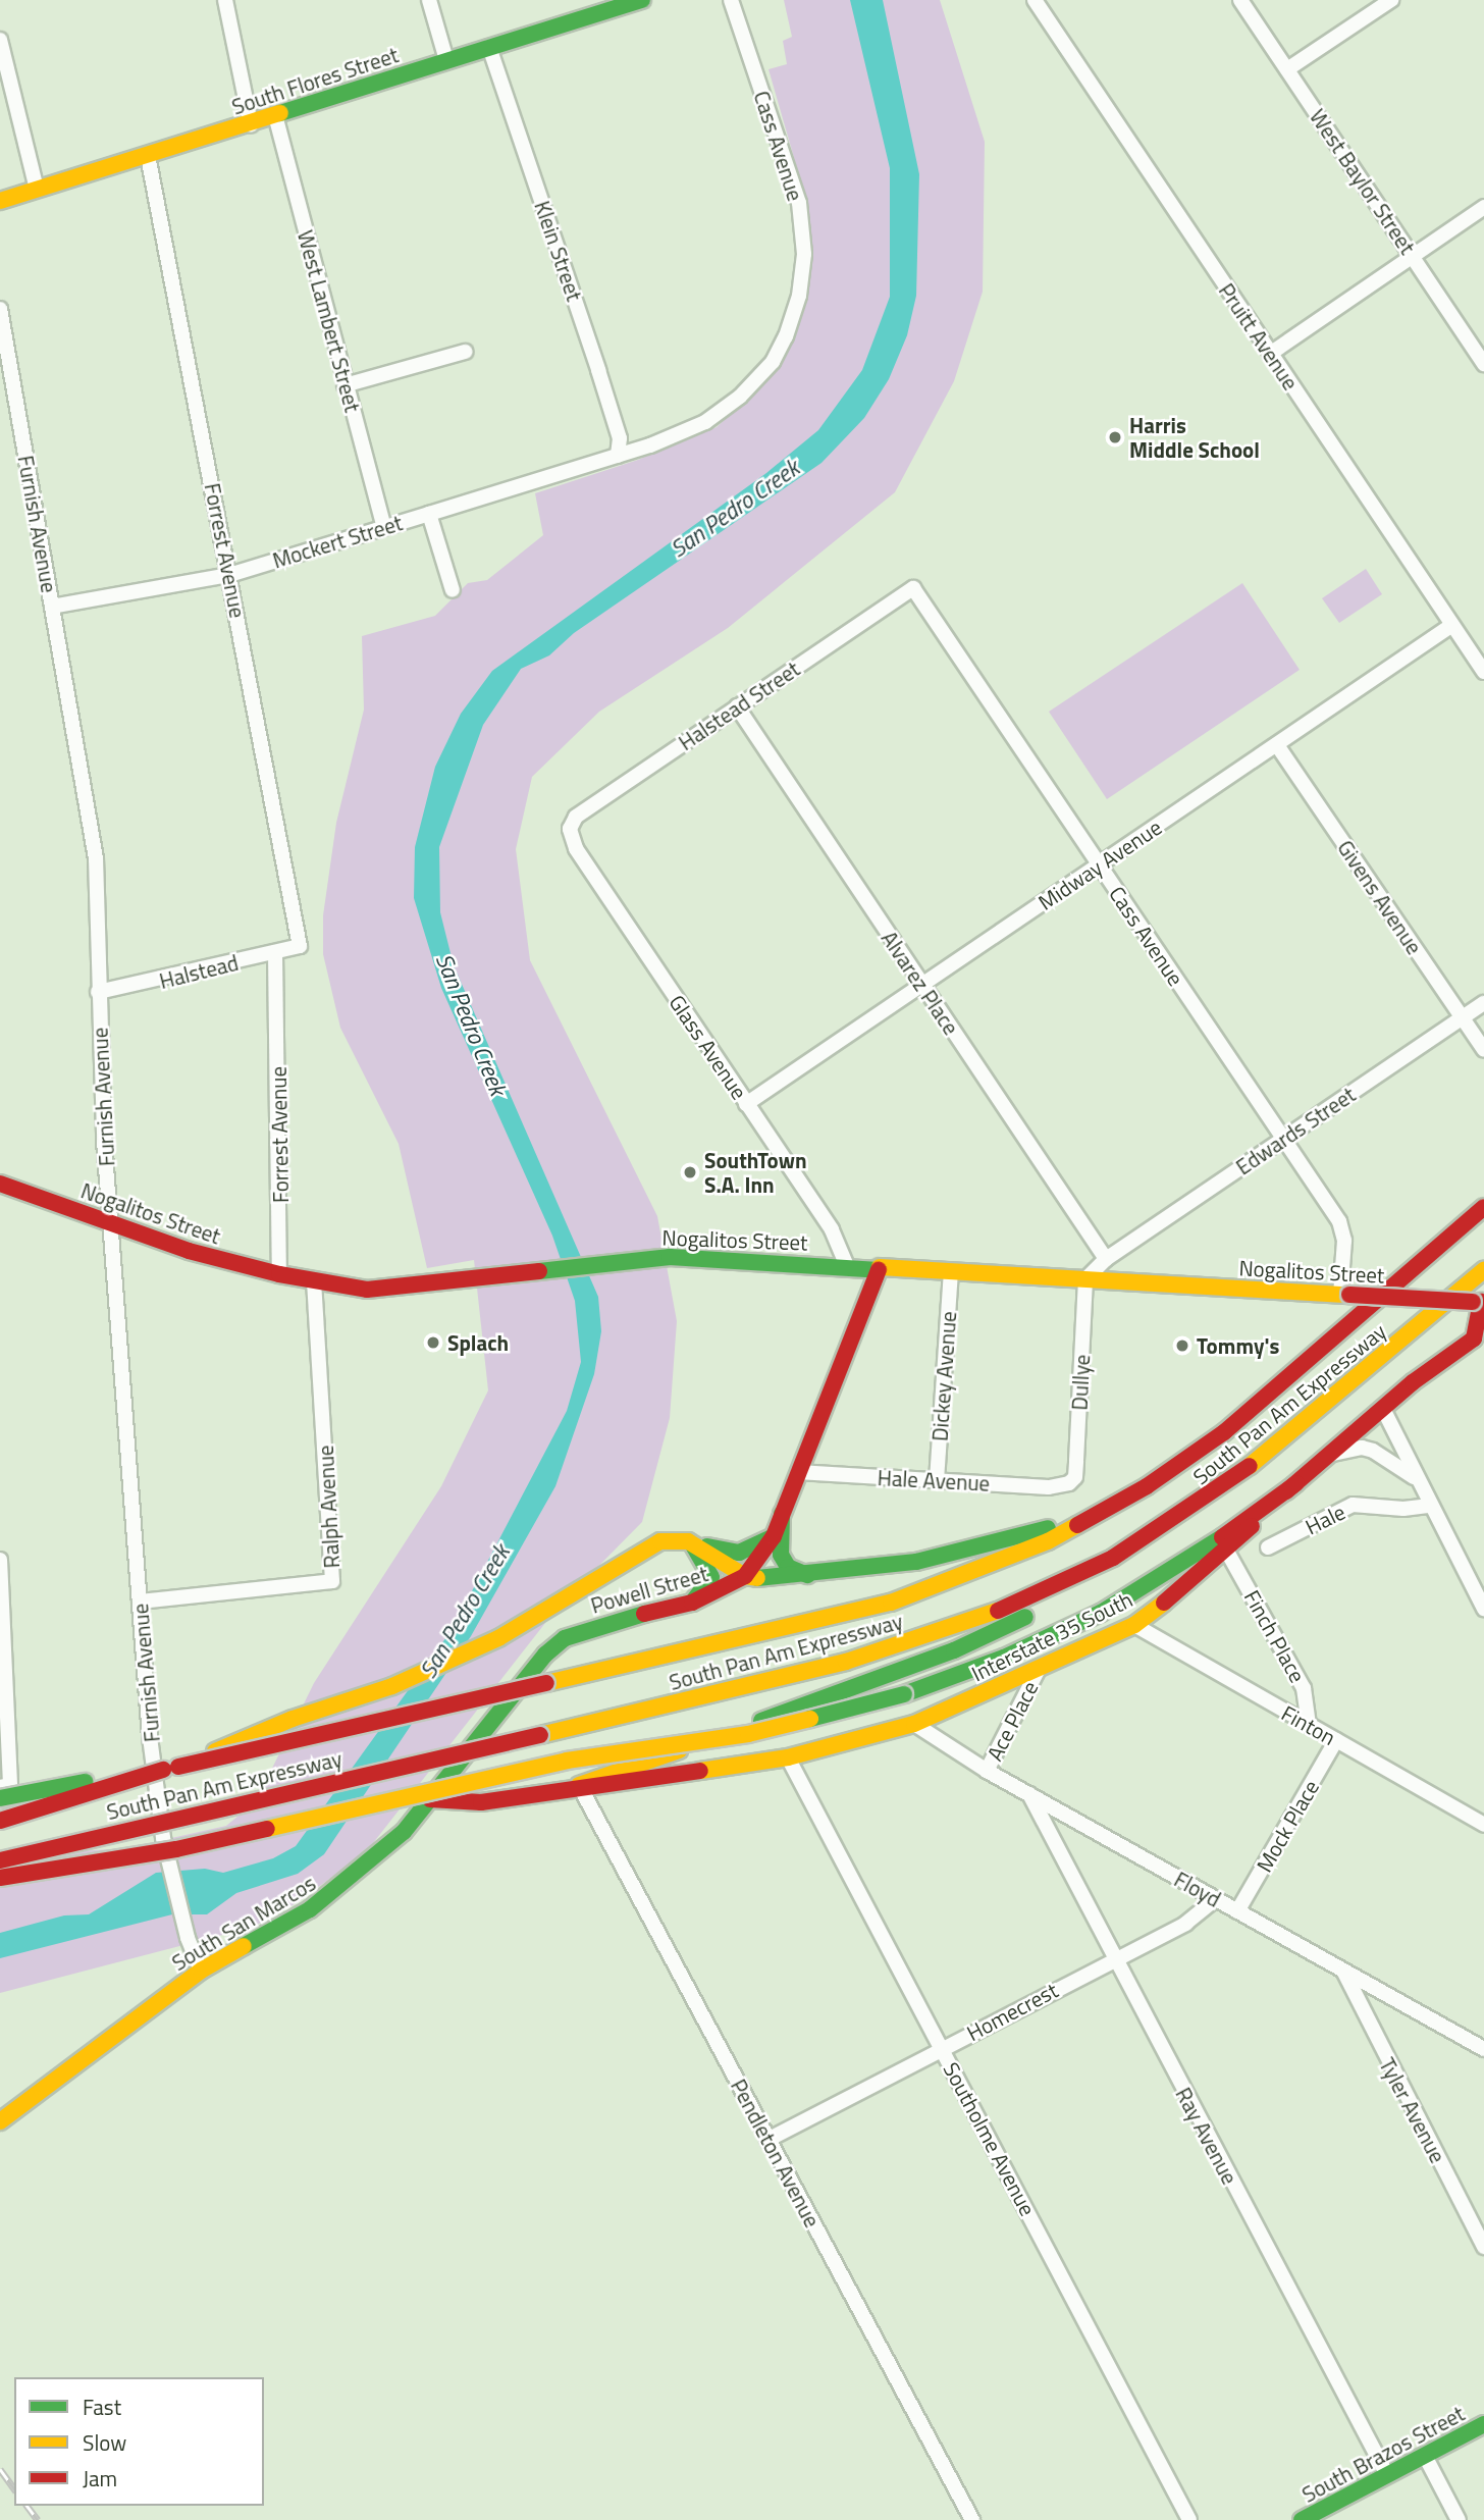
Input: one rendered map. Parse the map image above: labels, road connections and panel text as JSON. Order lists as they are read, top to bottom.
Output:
{
  "streets": {
    "main road": [
      "South Flores Street",
      "Nogalitos Street",
      "South Pan Am Expressway",
      "Powell Street",
      "Interstate 35 South",
      "South San Marcos",
      "South Brazos Street"
    ],
    "street": [
      "Cass Avenue",
      "West Baylor Street",
      "Klein Street",
      "West Lambert Street",
      "Pruitt Avenue",
      "Furnish Avenue",
      "Mockert Street",
      "Forrest Avenue",
      "Halstead Street",
      "Midway Avenue",
      "Givens Avenue",
      "Halstead",
      "Alvarez Place",
      "Glass Avenue",
      "Edwards Street",
      "Dickey Avenue",
      "Dullye",
      "Hale Avenue",
      "Ralph Avenue",
      "Hale",
      "Finch Place",
      "Ace Place",
      "Finton",
      "Mock Place",
      "Floyd",
      "Homecrest",
      "Tyler Avenue",
      "Ray Avenue",
      "Southolme Avenue",
      "Pendleton Avenue"
    ]
  },
  "crossings": [
    ["South Flores Street", "Klein Street"],
    ["South Flores Street", "West Lambert Street"],
    ["South Flores Street", "Forrest Avenue"],
    ["Cass Avenue", "Klein Street"],
    ["Cass Avenue", "Mockert Street"],
    ["Cass Avenue", "Halstead Street"],
    ["Cass Avenue", "Midway Avenue"],
    ["Cass Avenue", "Edwards Street"],
    ["Cass Avenue", "Nogalitos Street"],
    ["Klein Street", "Mockert Street"],
    ["West Lambert Street", "Mockert Street"],
    ["Pruitt Avenue", "Midway Avenue"],
    ["Furnish Avenue", "Mockert Street"],
    ["Furnish Avenue", "Halstead"],
    ["Furnish Avenue", "Nogalitos Street"],
    ["Furnish Avenue", "Ralph Avenue"],
    ["Furnish Avenue", "South San Marcos"],
    ["Mockert Street", "Forrest Avenue"],
    ["Forrest Avenue", "Halstead"],
    ["Forrest Avenue", "Nogalitos Street"],
    ["Halstead Street", "Alvarez Place"],
    ["Halstead Street", "Glass Avenue"],
    ["Midway Avenue", "Givens Avenue"],
    ["Midway Avenue", "Alvarez Place"],
    ["Midway Avenue", "Glass Avenue"],
    ["Givens Avenue", "Edwards Street"],
    ["Alvarez Place", "Edwards Street"],
    ["Glass Avenue", "Nogalitos Street"],
    ["Edwards Street", "Nogalitos Street"],
    ["Edwards Street", "Dullye"],
    ["Nogalitos Street", "Dickey Avenue"],
    ["Nogalitos Street", "Dullye"],
    ["Nogalitos Street", "Ralph Avenue"],
    ["Nogalitos Street", "Powell Street"],
    ["Nogalitos Street", "Interstate 35 South"],
    ["Dickey Avenue", "Hale Avenue"],
    ["Dullye", "Hale Avenue"],
    ["Hale Avenue", "Powell Street"],
    ["Powell Street", "Interstate 35 South"],
    ["Powell Street", "South San Marcos"],
    ["Interstate 35 South", "Finch Place"],
    ["Interstate 35 South", "Ace Place"],
    ["Interstate 35 South", "Finton"],
    ["Interstate 35 South", "Floyd"],
    ["Interstate 35 South", "South San Marcos"],
    ["Interstate 35 South", "Southolme Avenue"],
    ["Interstate 35 South", "Pendleton Avenue"],
    ["Finch Place", "Finton"],
    ["Ace Place", "Floyd"],
    ["Finton", "Mock Place"],
    ["Mock Place", "Floyd"],
    ["Floyd", "Homecrest"],
    ["Floyd", "Tyler Avenue"],
    ["Floyd", "Ray Avenue"],
    ["Homecrest", "Ray Avenue"],
    ["Homecrest", "Southolme Avenue"],
    ["Homecrest", "Pendleton Avenue"],
    ["Ray Avenue", "South Brazos Street"]
  ],
  "water": ["San Pedro Creek"],
  "places": [
    "Harris Middle School",
    "SouthTown S.A. Inn",
    "Splach",
    "Tommy's"
  ],
  "legend": ["Fast", "Slow", "Jam"]
}
